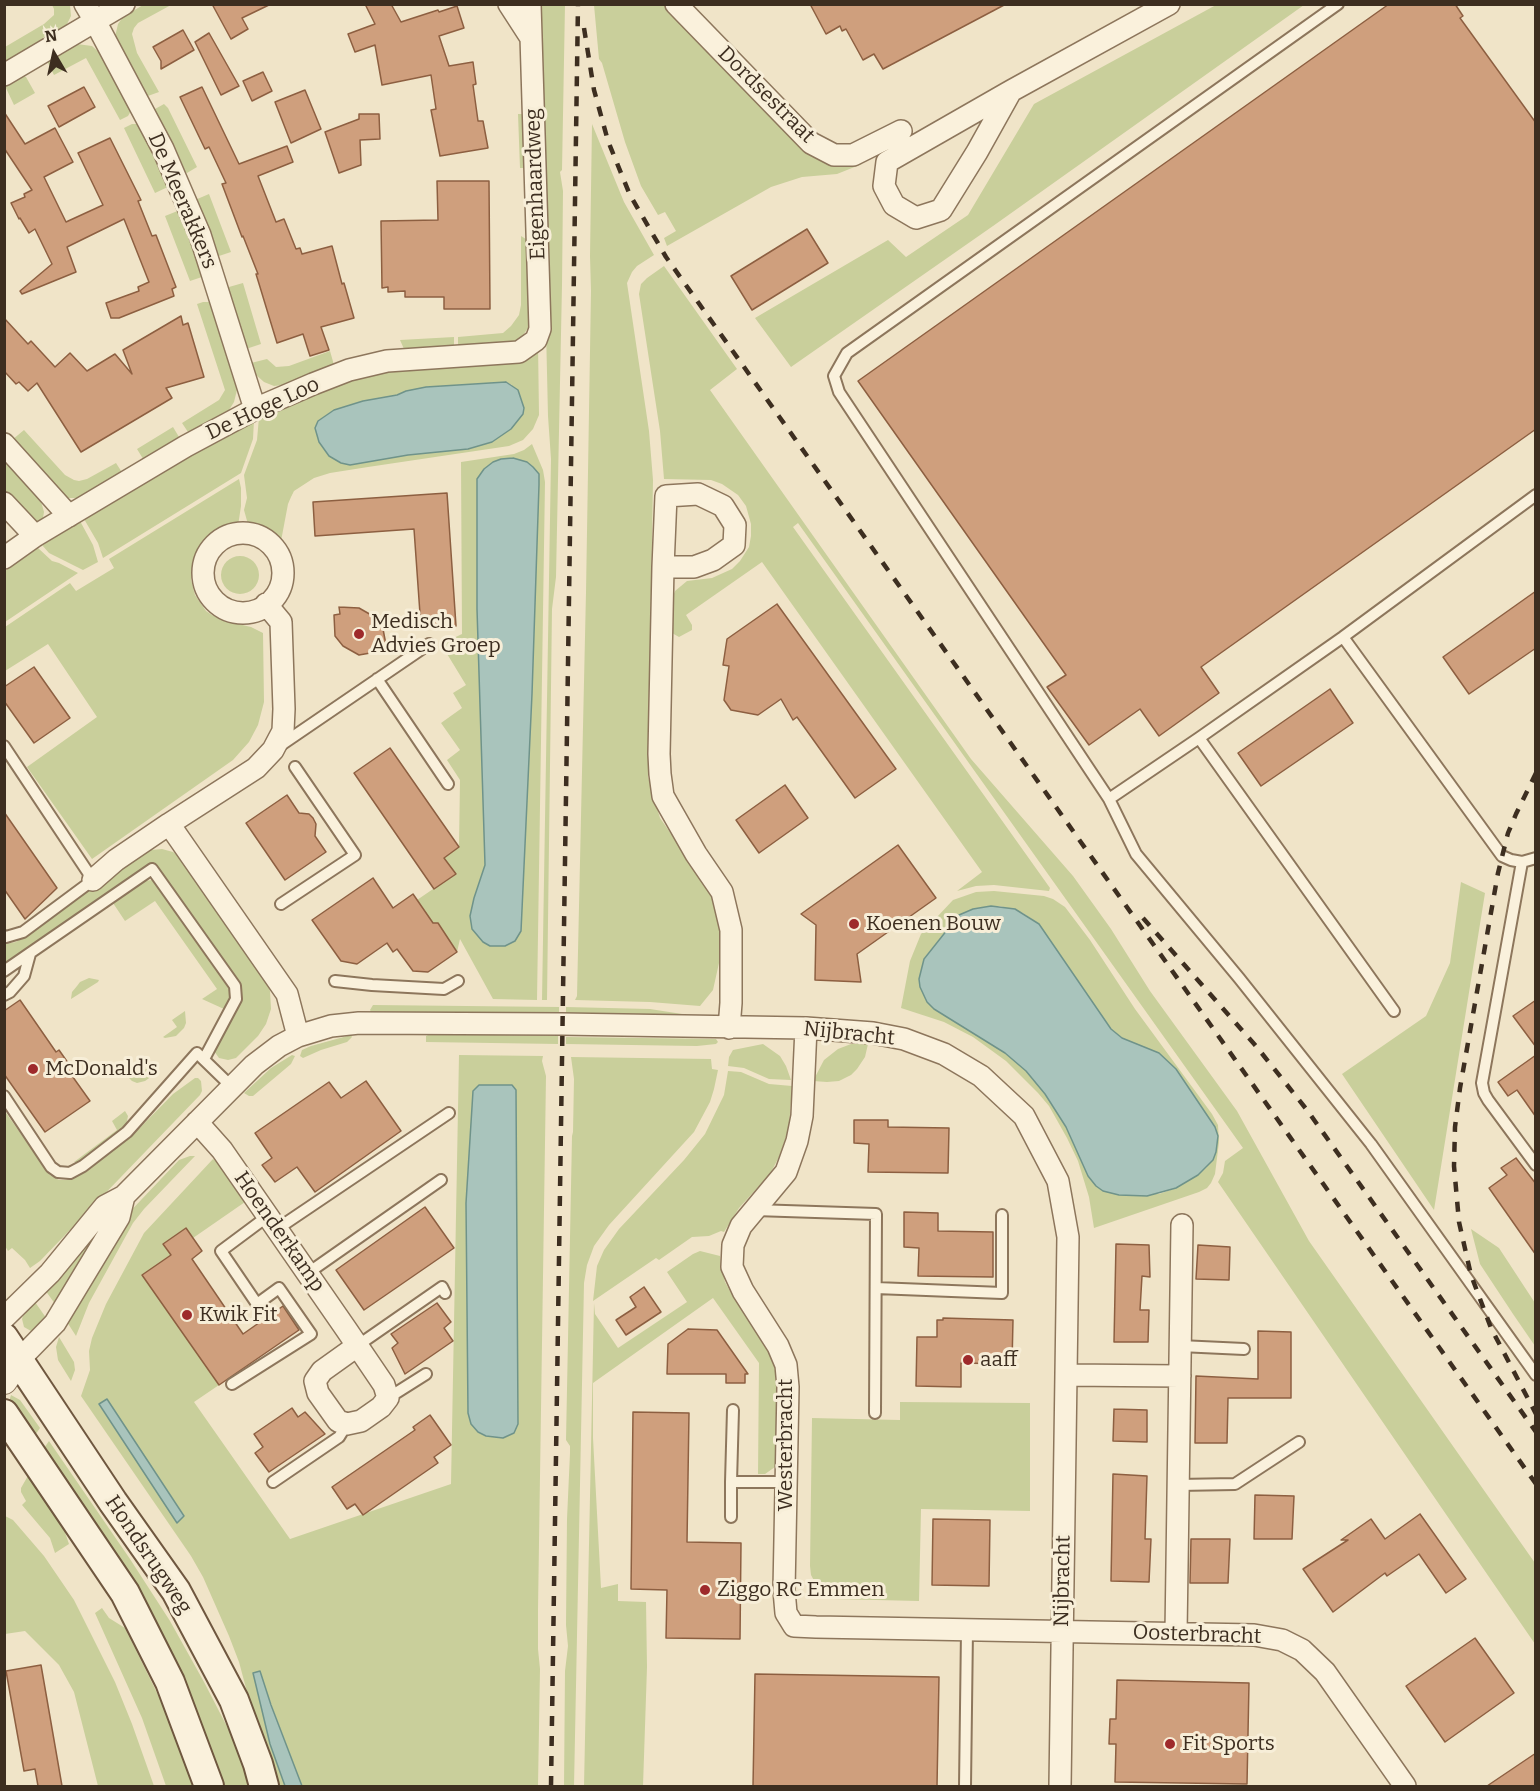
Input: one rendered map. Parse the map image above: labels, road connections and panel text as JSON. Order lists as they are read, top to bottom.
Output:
{
  "streets": {
    "main road": ["Hondsrugweg"],
    "street": [
      "Dordsestraat",
      "Eigenhaardweg",
      "De Meerakkers",
      "De Hoge Loo",
      "Nijbracht",
      "Hoenderkamp",
      "Westerbracht",
      "Oosterbracht"
    ]
  },
  "crossings": [
    ["Eigenhaardweg", "De Hoge Loo"],
    ["De Meerakkers", "De Hoge Loo"],
    ["Nijbracht", "Westerbracht"],
    ["Nijbracht", "Oosterbracht"],
    ["Westerbracht", "Oosterbracht"]
  ],
  "places": [
    "Medisch Advies Groep",
    "Koenen Bouw",
    "McDonald's",
    "Kwik Fit",
    "aaff",
    "Ziggo RC Emmen",
    "Fit Sports"
  ],
  "north": "top"
}
